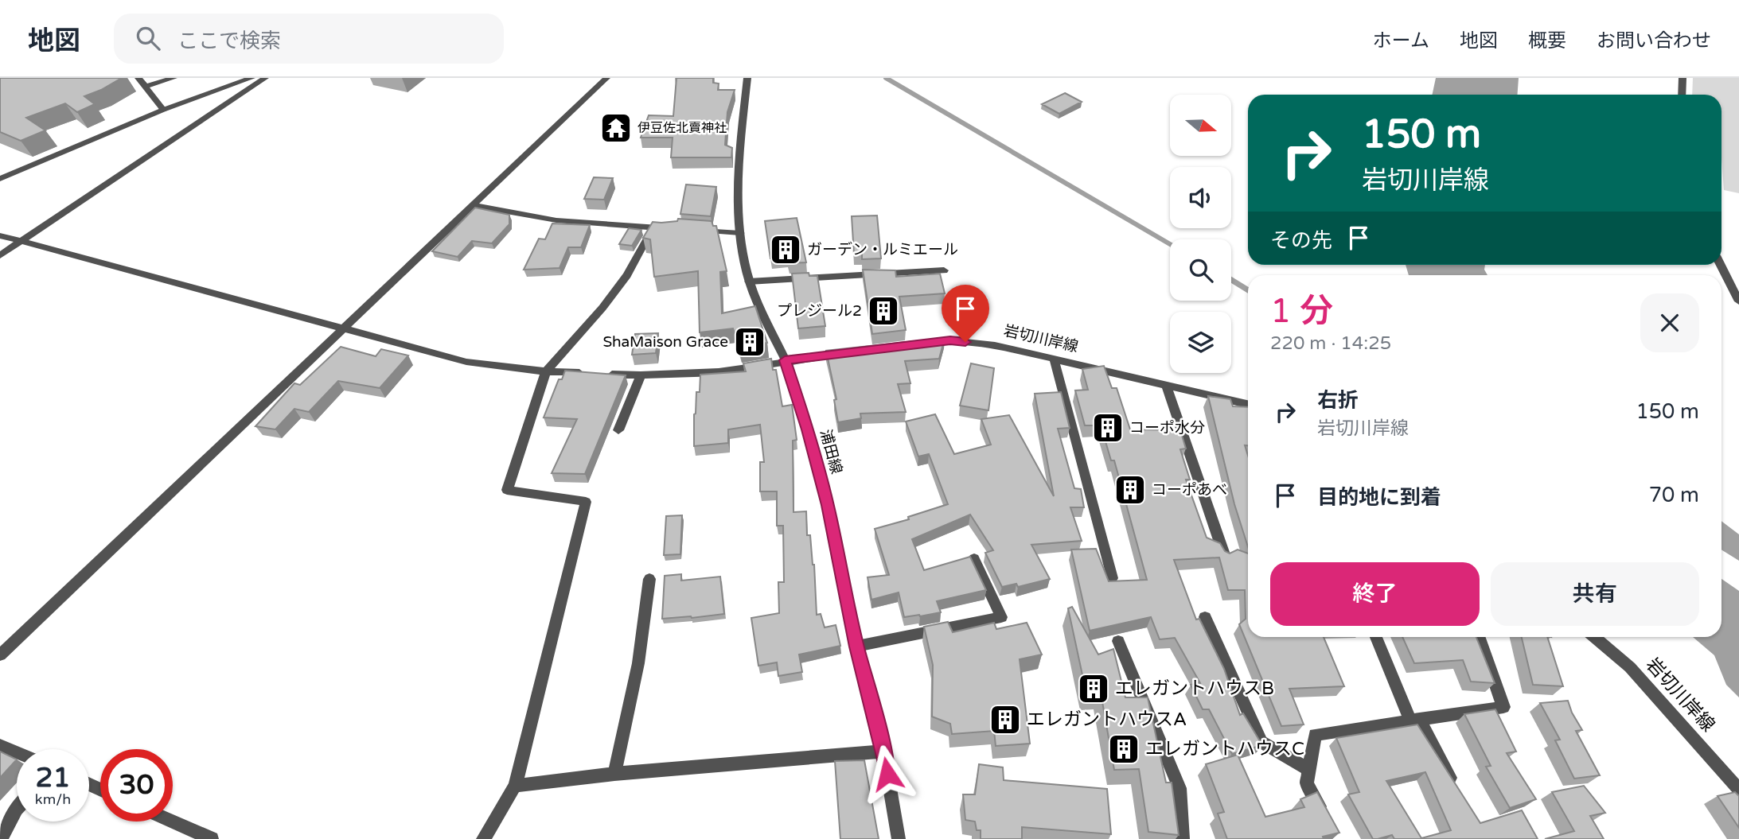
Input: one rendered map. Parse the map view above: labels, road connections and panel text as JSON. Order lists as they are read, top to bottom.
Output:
{
  "streets": {
    "street": ["岩切川岸線", "浦田線"]
  },
  "places": {
    "temple": ["伊豆佐北賣神社"],
    "building": [
      "ガーデン・ルミエール",
      "プレジール2",
      "ShaMaison Grace",
      "コーポ水分",
      "コーポあべ",
      "エレガントハウスB",
      "エレガントハウスA",
      "エレガントハウスC"
    ]
  },
  "north": "right",
  "page": {
    "header": "地図",
    "search": "ここで検索",
    "nav": [
      "ホーム",
      "地図",
      "概要",
      "お問い合わせ"
    ],
    "turn": ["150 m", "岩切川岸線"],
    "then": "その先",
    "heading": ["1 分", "220 m · 14:25"],
    "list": [
      {
        "name": "右折",
        "note": "岩切川岸線",
        "value": "150 m"
      },
      {
        "name": "目的地に到着",
        "value": "70 m"
      }
    ],
    "buttons": ["終了", "共有"],
    "speed": "21 km/h",
    "limit": "30"
  }
}
